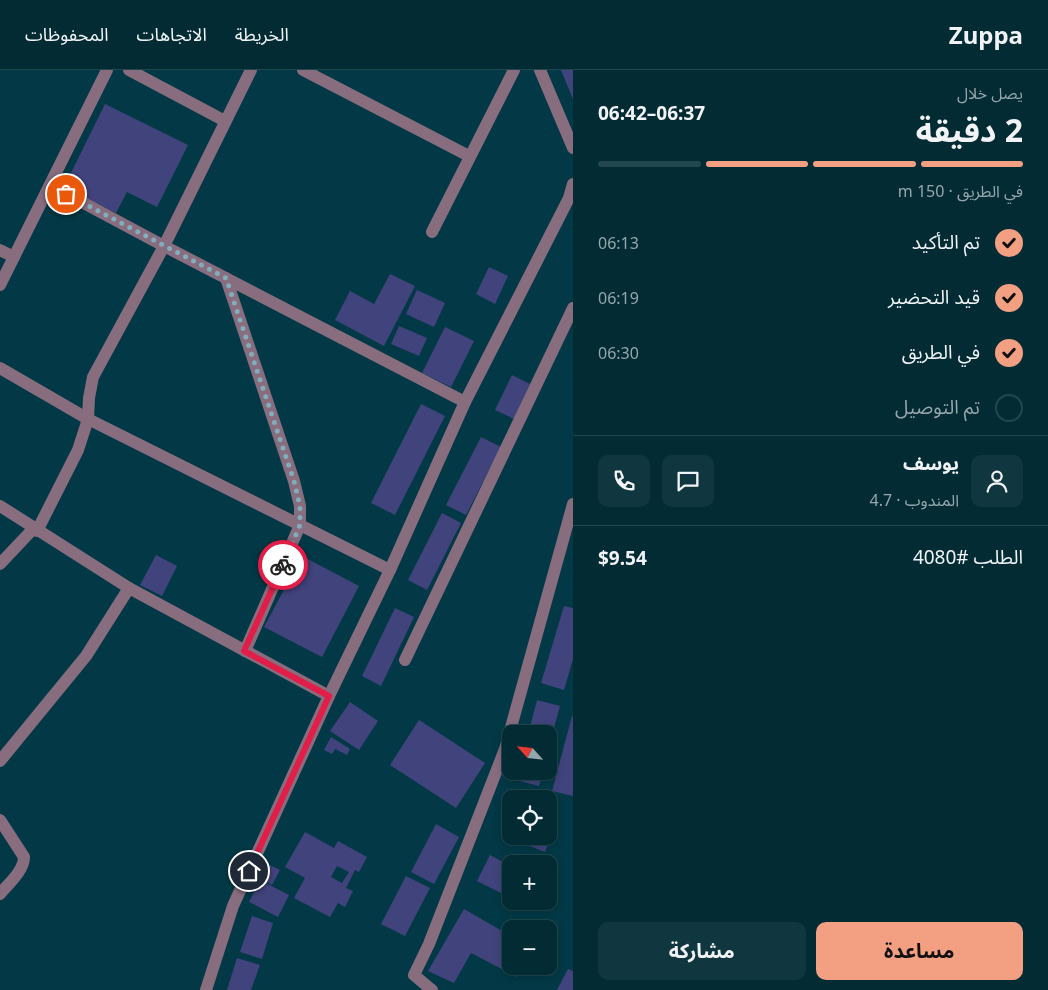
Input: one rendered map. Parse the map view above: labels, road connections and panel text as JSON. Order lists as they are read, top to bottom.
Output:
{
  "north": "top left",
  "page": {
    "header": "Zuppa",
    "nav": ["الخريطة", "الاتجاهات", "المحفوظات"],
    "heading": ["2 دقيقة", "يصل خلال", "06:37–06:42"],
    "panel": [
      "يوسف",
      "المندوب · 4.7",
      "الطلب #4080",
      "$9.54"
    ],
    "bar": "في الطريق · 150 m",
    "list": [
      ["تم التأكيد", "06:13"],
      ["قيد التحضير", "06:19"],
      ["في الطريق", "06:30"],
      "تم التوصيل"
    ],
    "map_buttons": ["+", "−"],
    "buttons": ["مساعدة", "مشاركة"]
  }
}
